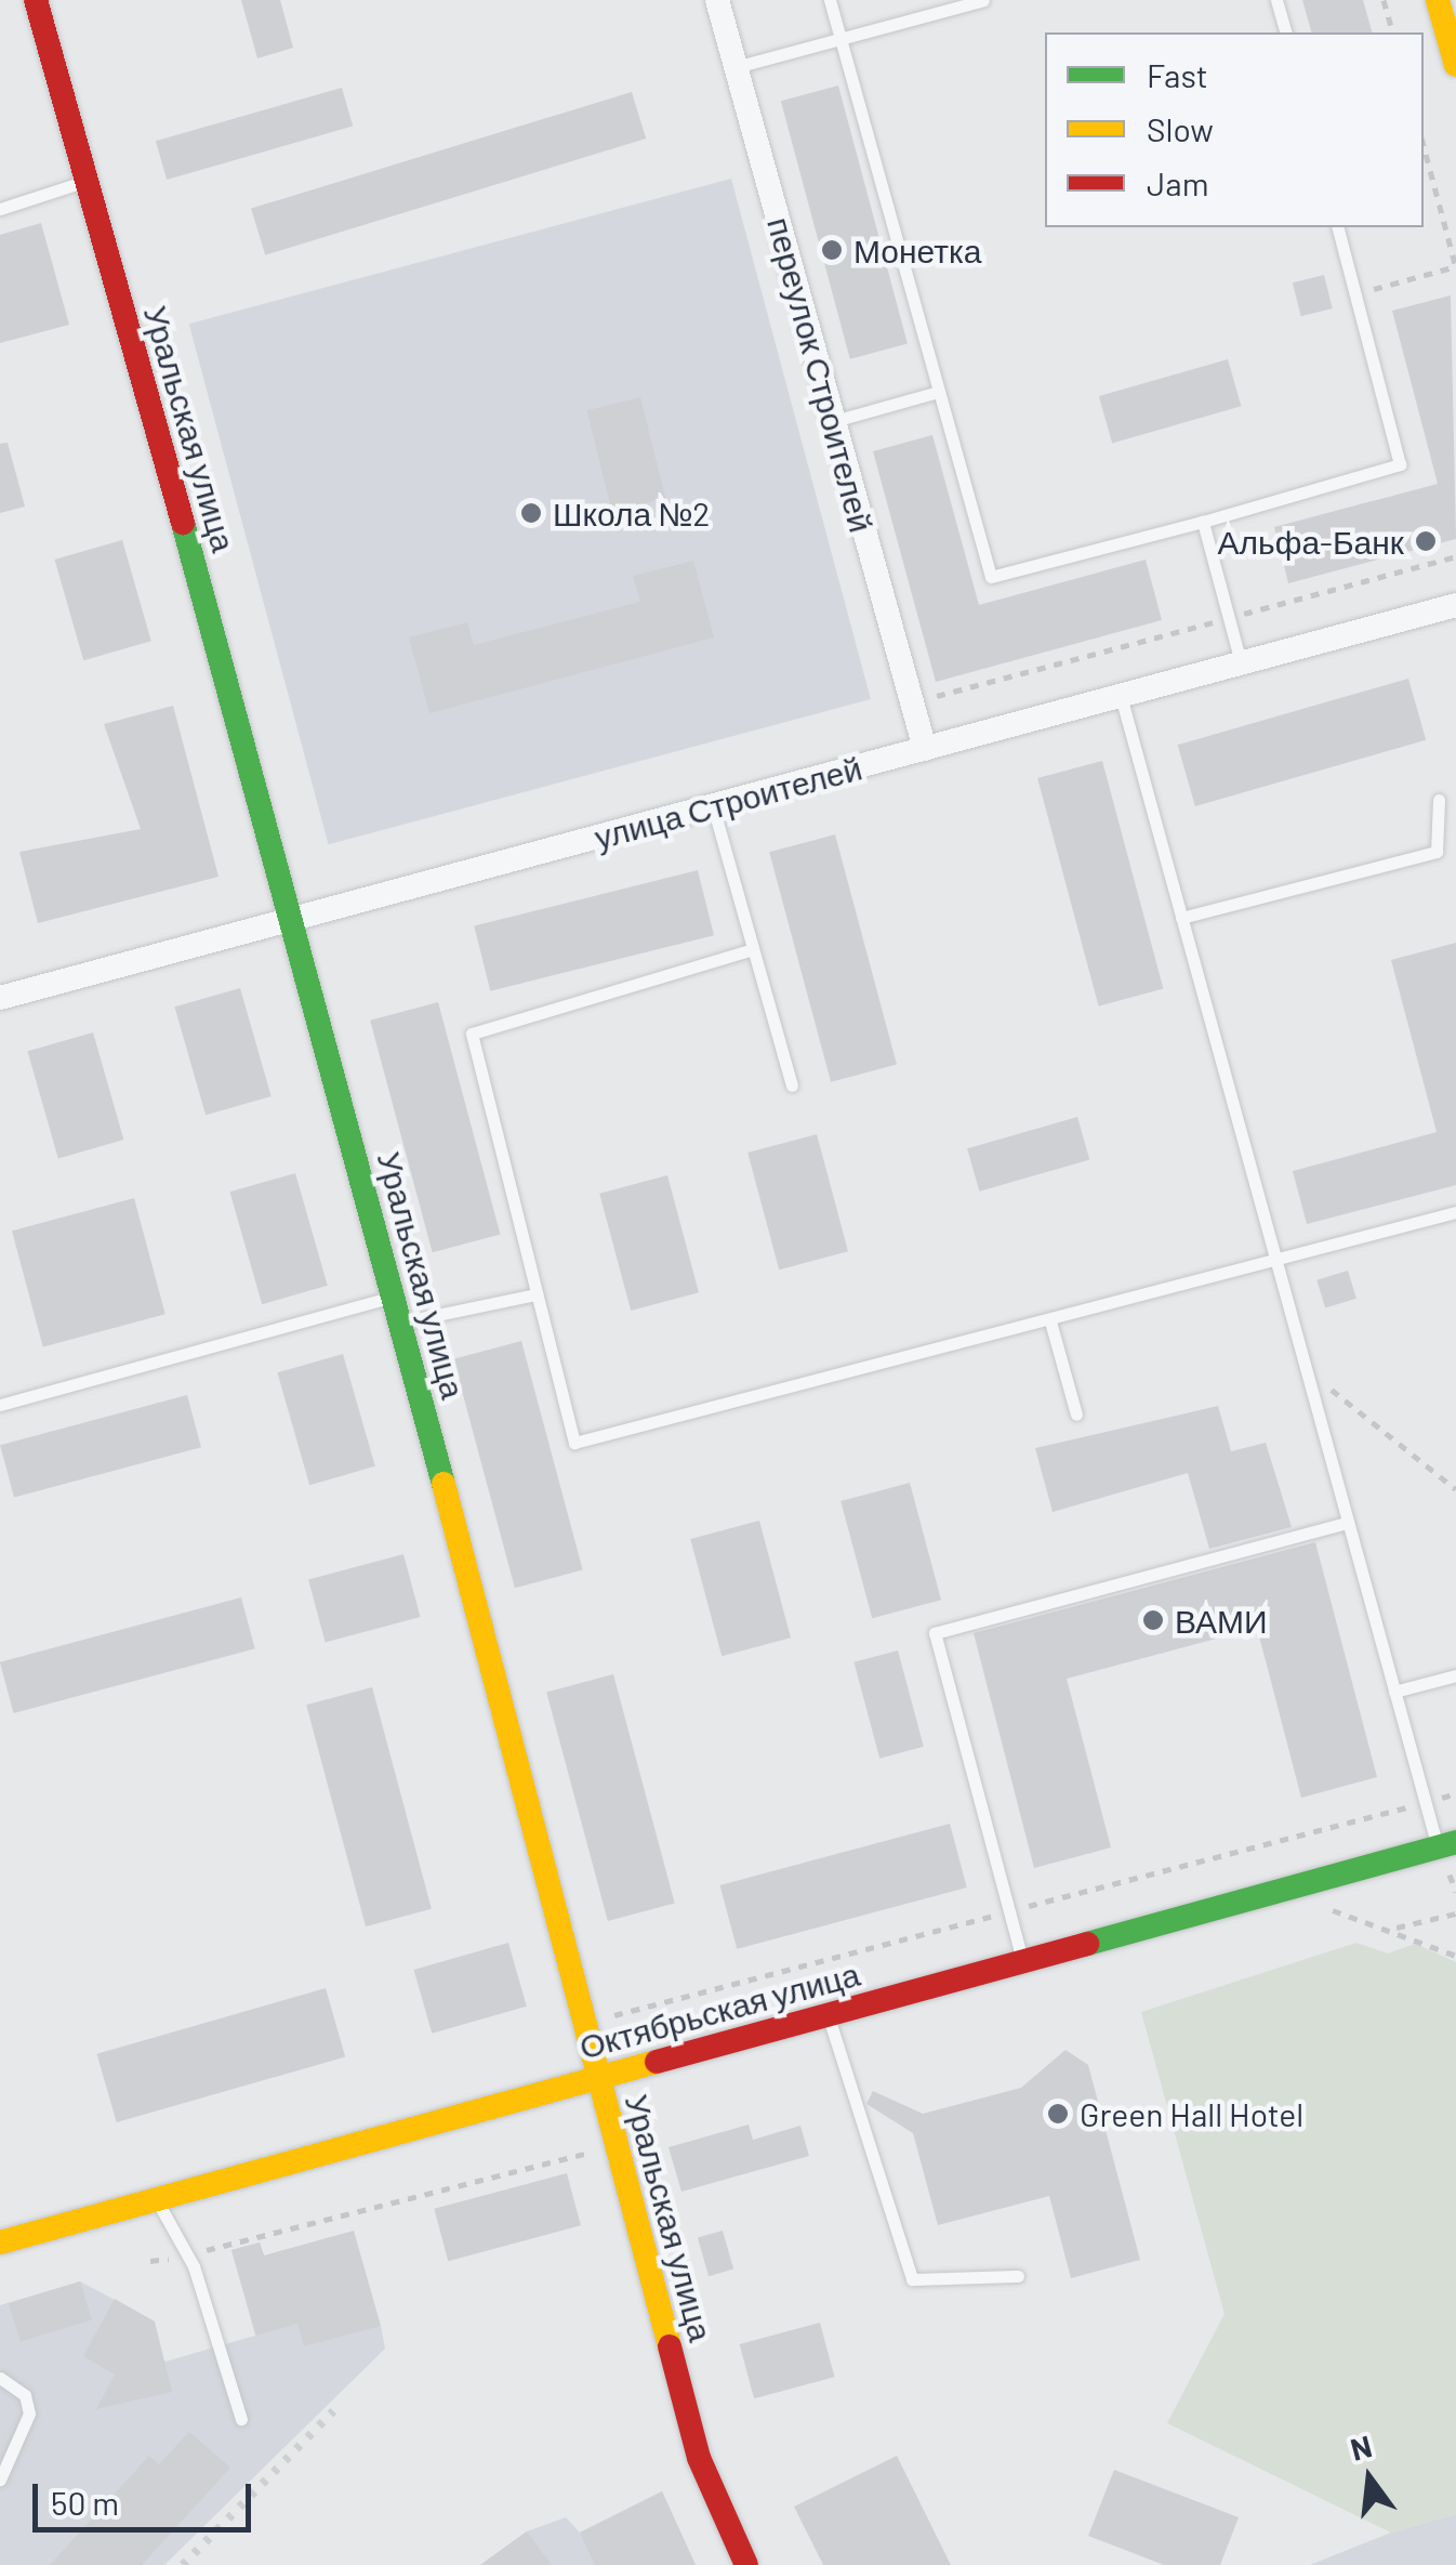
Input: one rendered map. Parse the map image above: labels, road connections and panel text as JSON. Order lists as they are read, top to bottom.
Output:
{
  "streets": {
    "street": [
      "переулок Строителей",
      "Уральская улица",
      "улица Строителей",
      "Октябрьская улица"
    ]
  },
  "crossings": [
    ["переулок Строителей", "улица Строителей"],
    ["Уральская улица", "улица Строителей"],
    ["Уральская улица", "Октябрьская улица"]
  ],
  "places": [
    "Монетка",
    "Школа №2",
    "Альфа-Банк",
    "ВАМИ",
    "Green Hall Hotel"
  ],
  "legend": ["Fast", "Slow", "Jam"],
  "scale_bar": "50 m",
  "north": "top"
}
